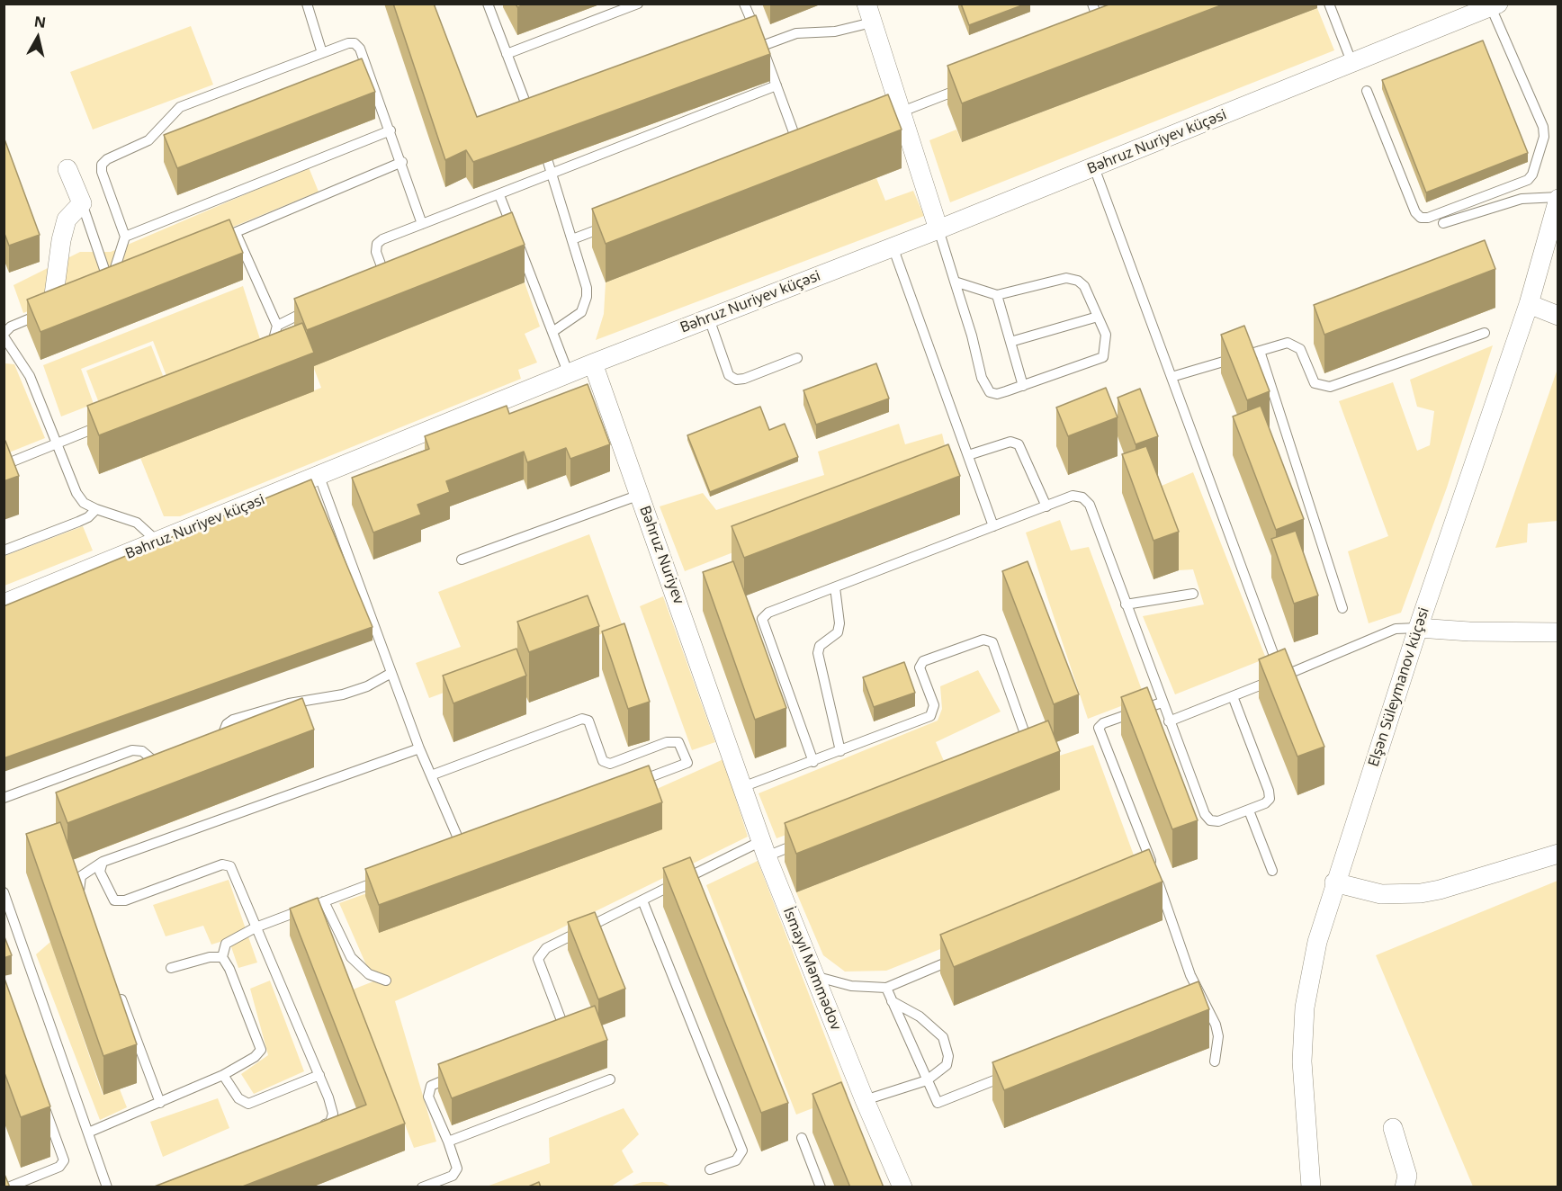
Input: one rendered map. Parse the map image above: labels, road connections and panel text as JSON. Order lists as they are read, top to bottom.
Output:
{
  "streets": {
    "street": [
      "Bəhruz Nuriyev küçəsi",
      "Bəhruz Nuriyev",
      "Elşən Süleymanov küçəsi",
      "İsmayıl Məmmədov"
    ]
  },
  "crossings": [
    ["Bəhruz Nuriyev küçəsi", "Bəhruz Nuriyev"],
    ["Bəhruz Nuriyev", "İsmayıl Məmmədov"]
  ],
  "north": "top"
}
